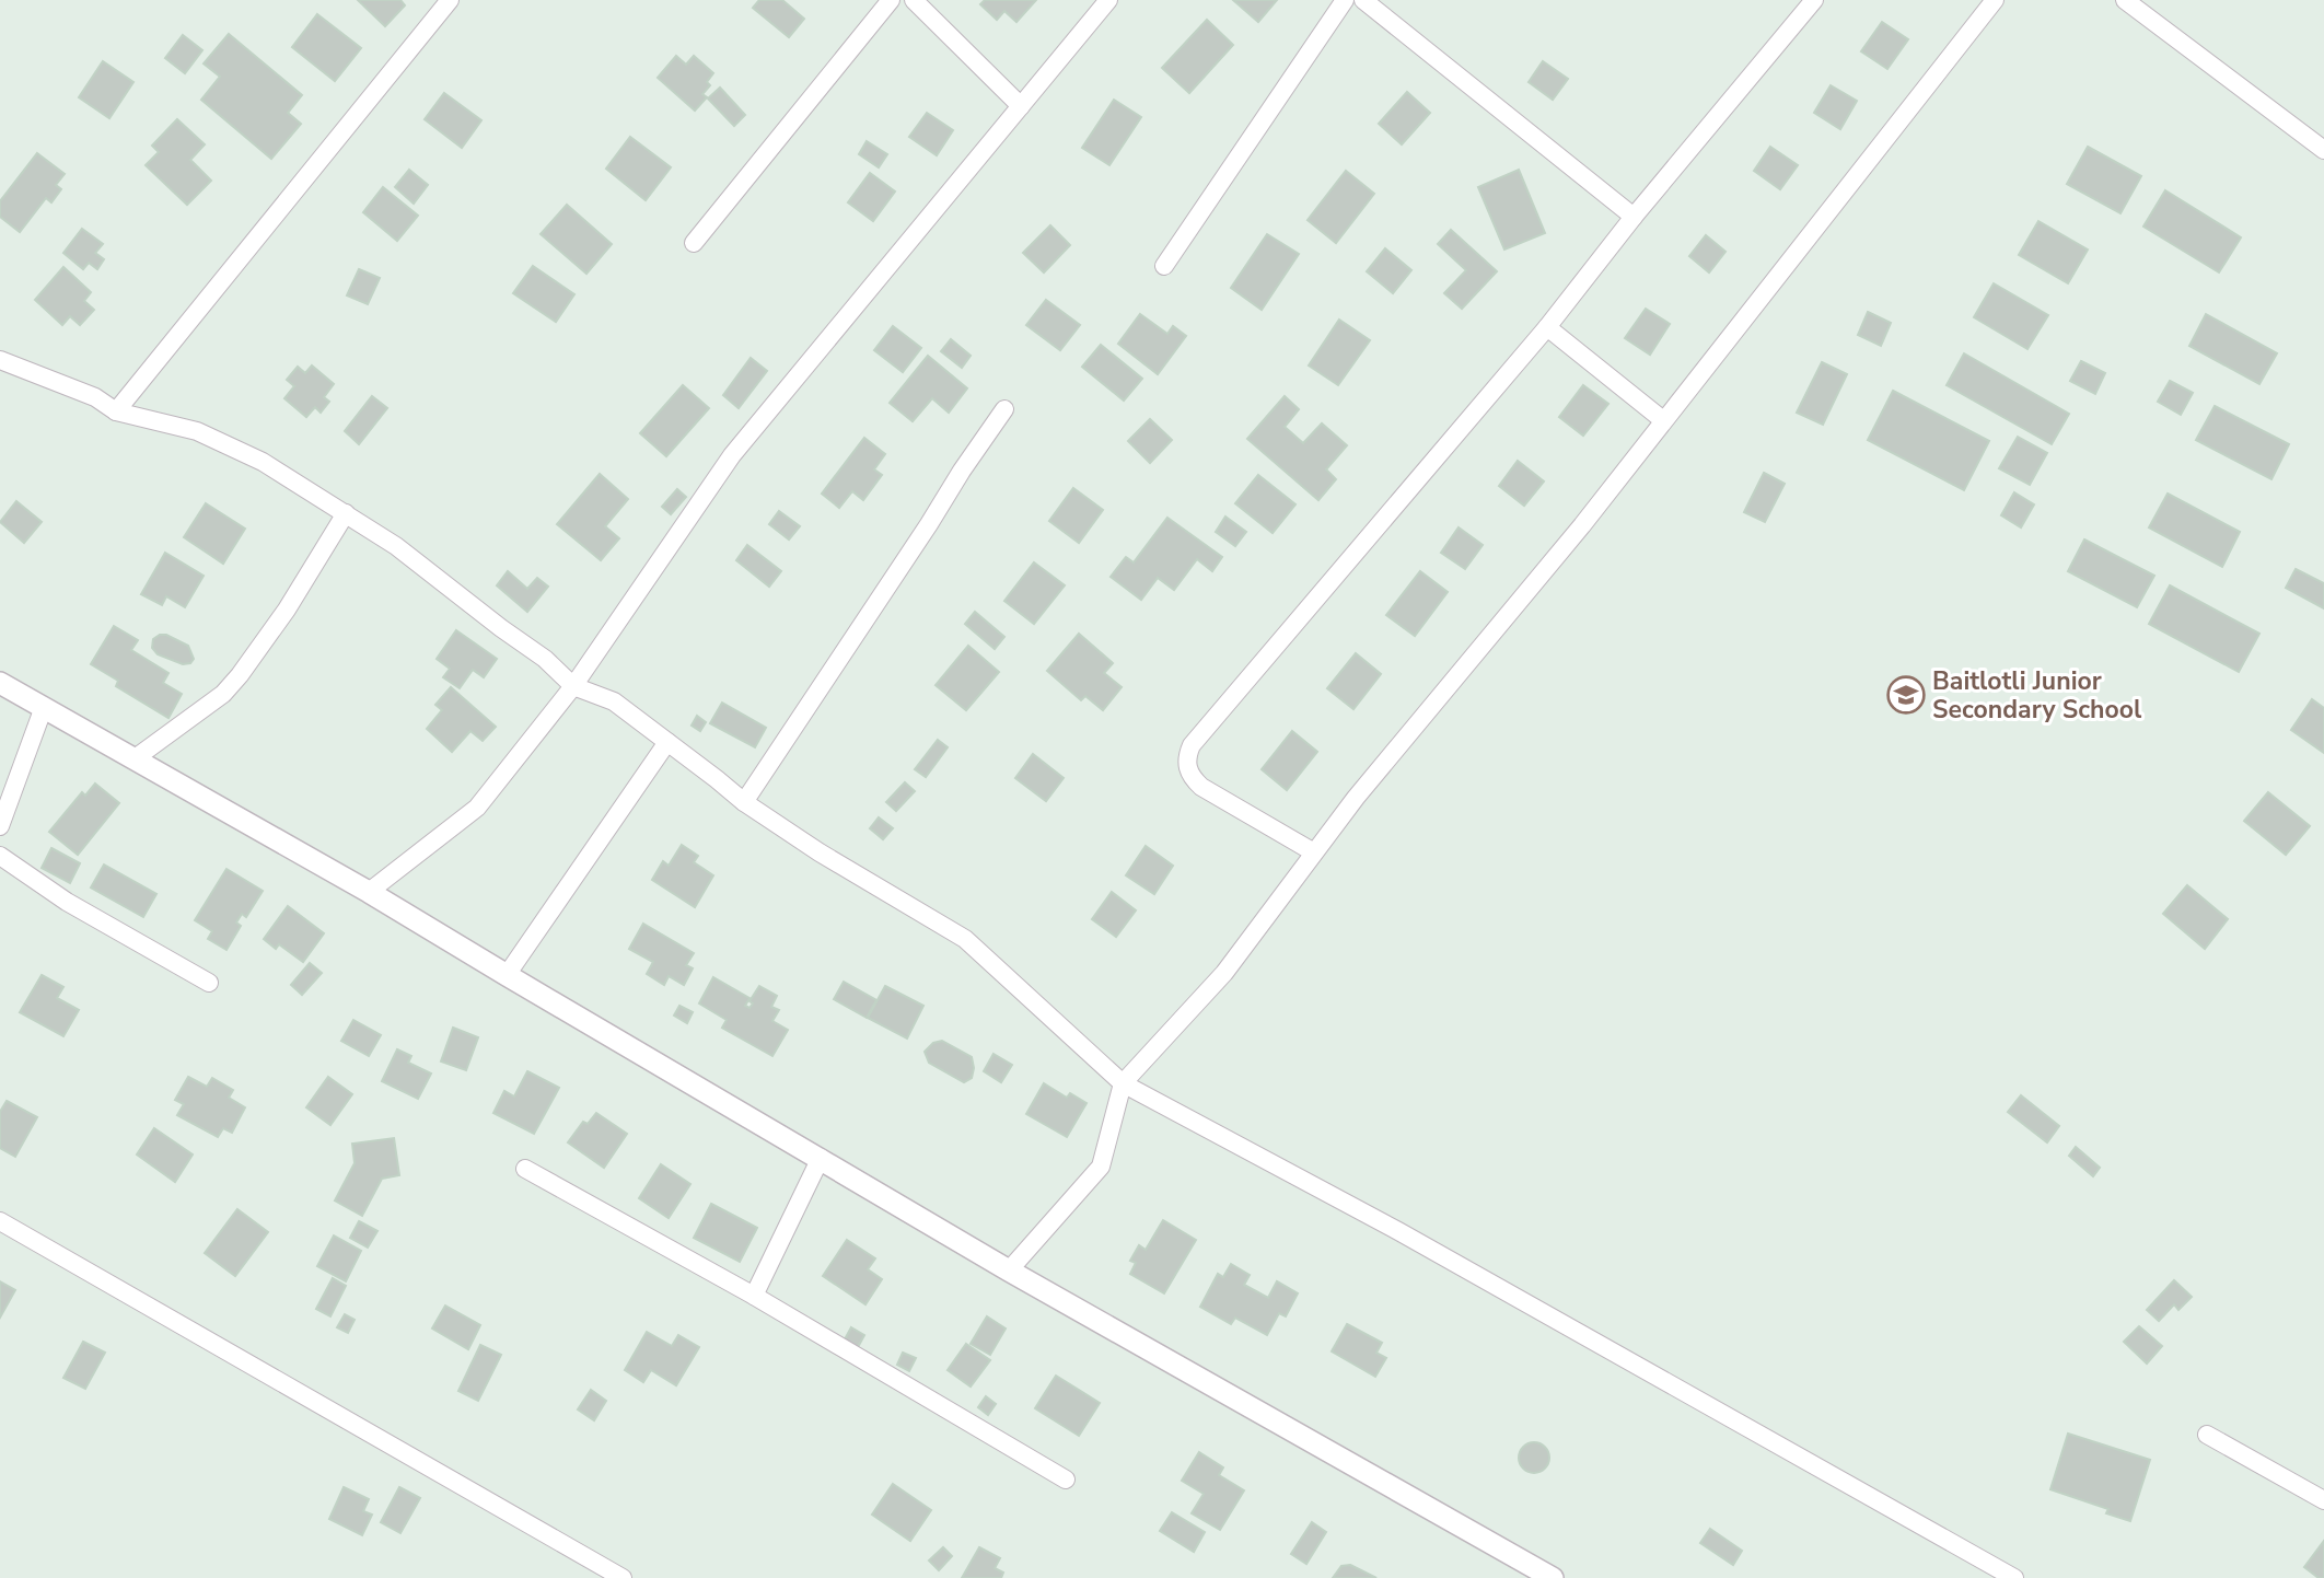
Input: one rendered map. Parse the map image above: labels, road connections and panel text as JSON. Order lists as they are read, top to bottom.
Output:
{
  "places": {
    "school or university": ["Baitlotli Junior Secondary School"]
  }
}
